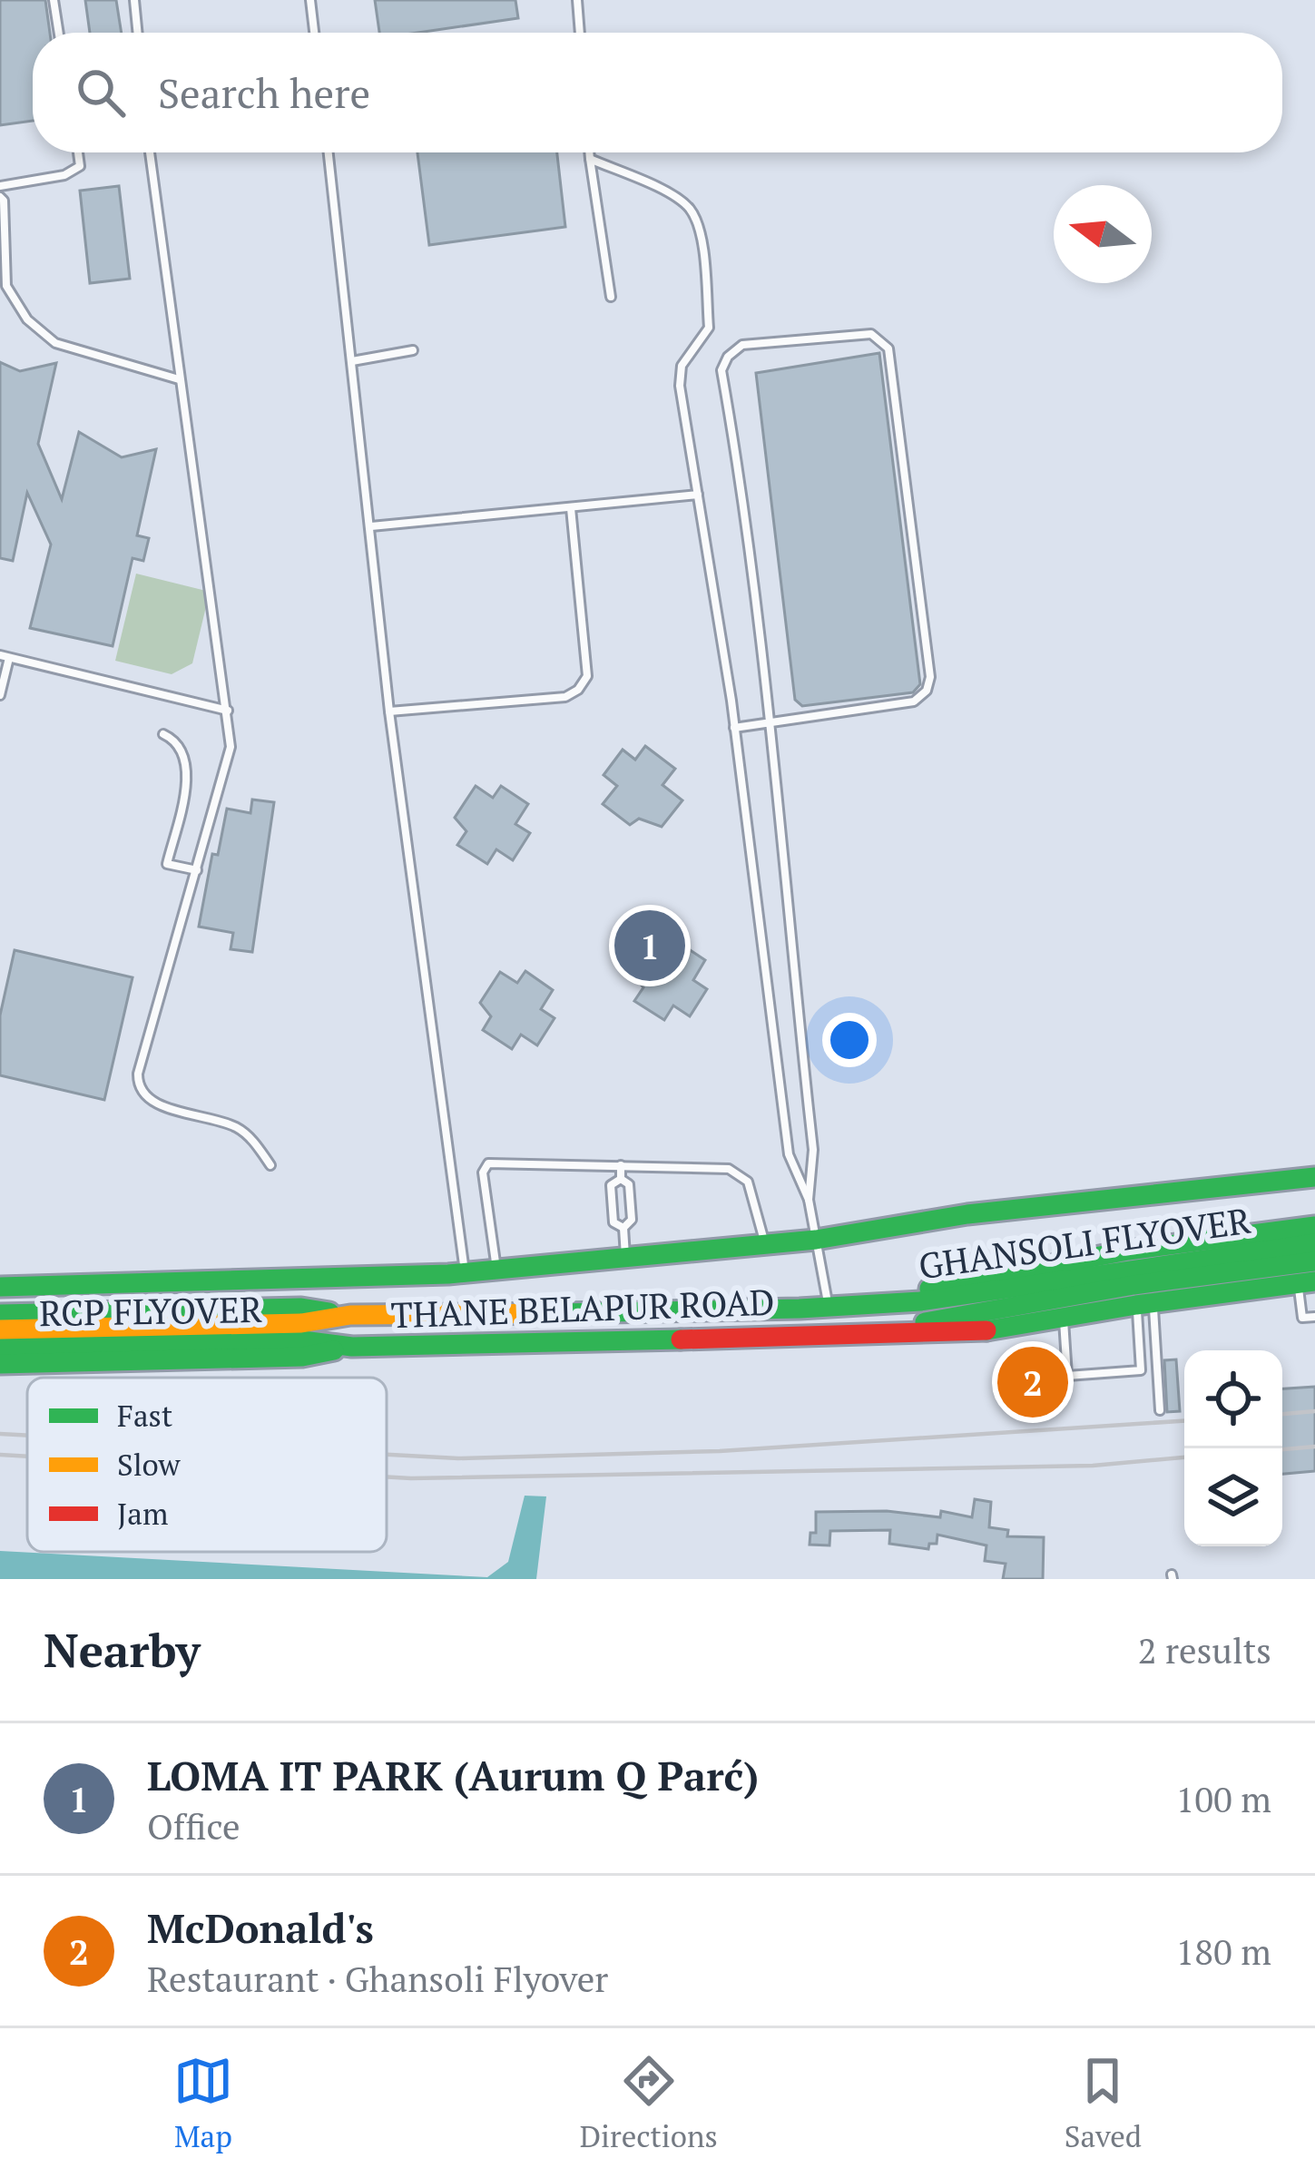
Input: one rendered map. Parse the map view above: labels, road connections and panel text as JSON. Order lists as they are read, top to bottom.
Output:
{
  "streets": {
    "main road": ["GHANSOLI FLYOVER", "THANE BELAPUR ROAD", "RCP FLYOVER"]
  },
  "crossings": [
    ["GHANSOLI FLYOVER", "THANE BELAPUR ROAD"],
    ["THANE BELAPUR ROAD", "RCP FLYOVER"]
  ],
  "legend": ["Fast", "Slow", "Jam"],
  "north": "left",
  "page": {
    "search": "Search here",
    "pins": ["1", "2"],
    "heading": ["Nearby", "2 results"],
    "list": [
      {
        "mark": "1",
        "name": "LOMA IT PARK (Aurum Q Parć)",
        "note": "Office",
        "value": "100 m"
      },
      {
        "mark": "2",
        "name": "McDonald's",
        "note": "Restaurant · Ghansoli Flyover",
        "value": "180 m"
      }
    ],
    "nav": ["Map", "Directions", "Saved"]
  }
}
